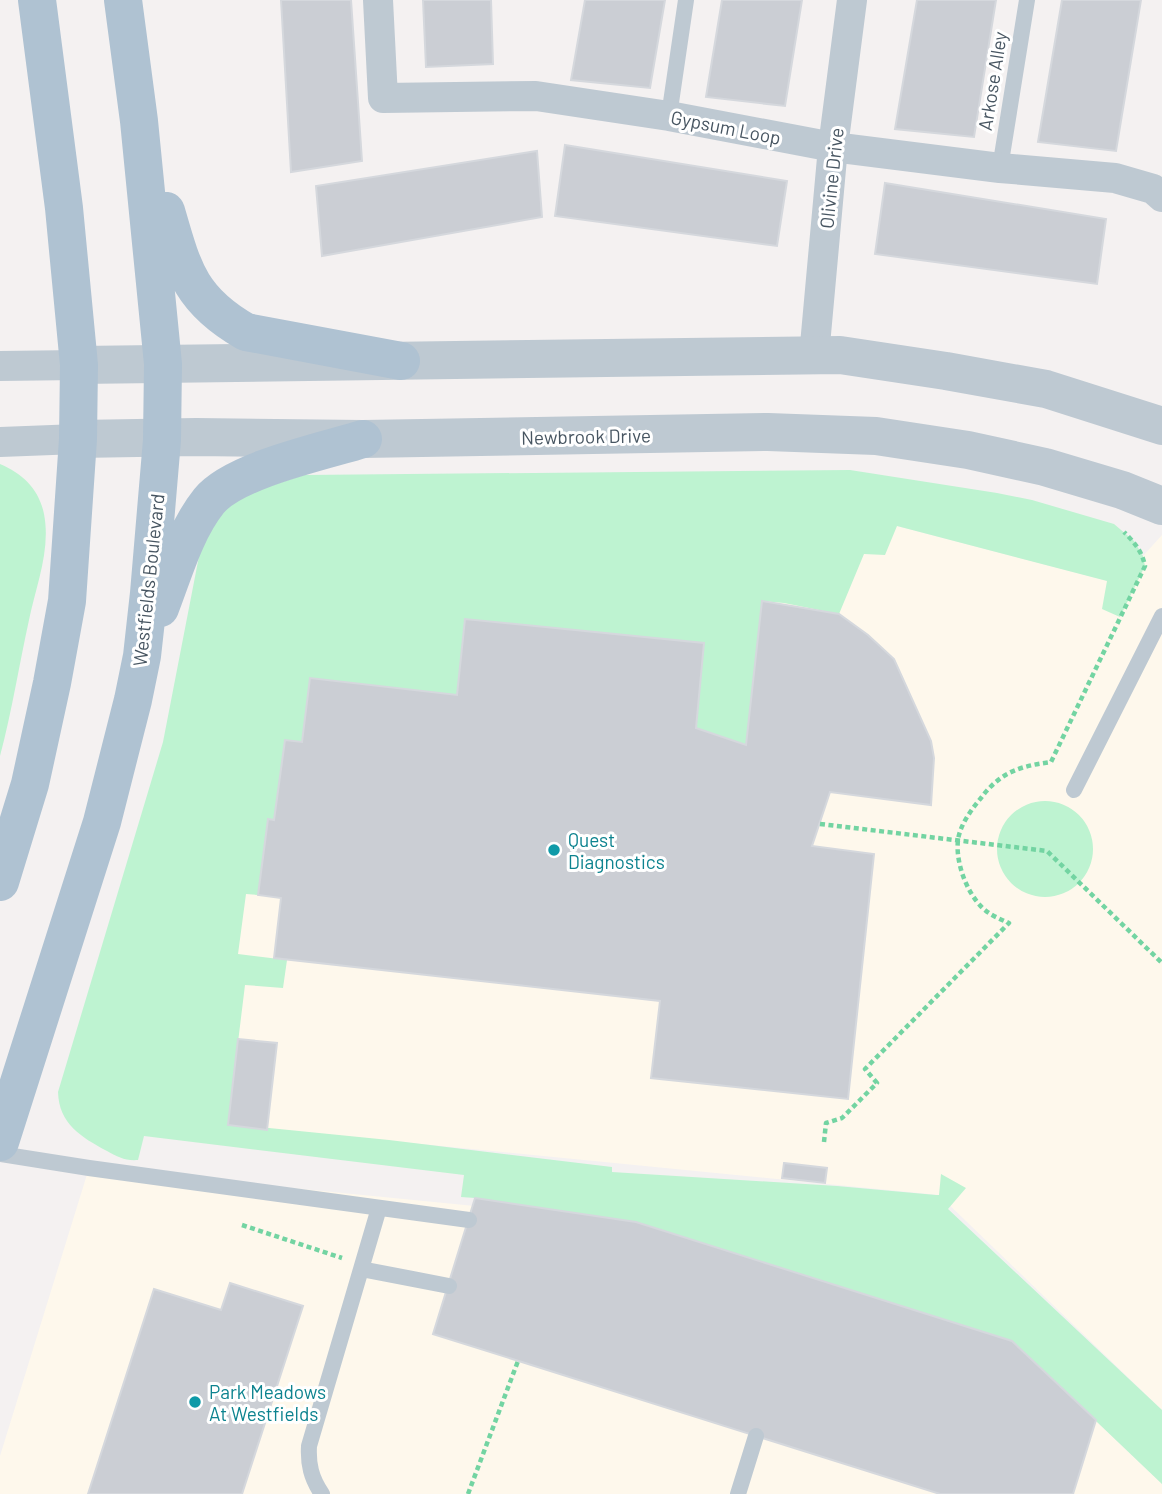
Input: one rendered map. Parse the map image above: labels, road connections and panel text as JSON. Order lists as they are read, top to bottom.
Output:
{
  "streets": {
    "main road": ["Westfields Boulevard"],
    "street": ["Gypsum Loop", "Olivine Drive", "Newbrook Drive"],
    "lane": ["Arkose Alley"]
  },
  "crossings": [
    ["Arkose Alley", "Gypsum Loop"],
    ["Gypsum Loop", "Olivine Drive"],
    ["Newbrook Drive", "Westfields Boulevard"]
  ],
  "places": ["Quest Diagnostics", "Park Meadows At Westfields"]
}
